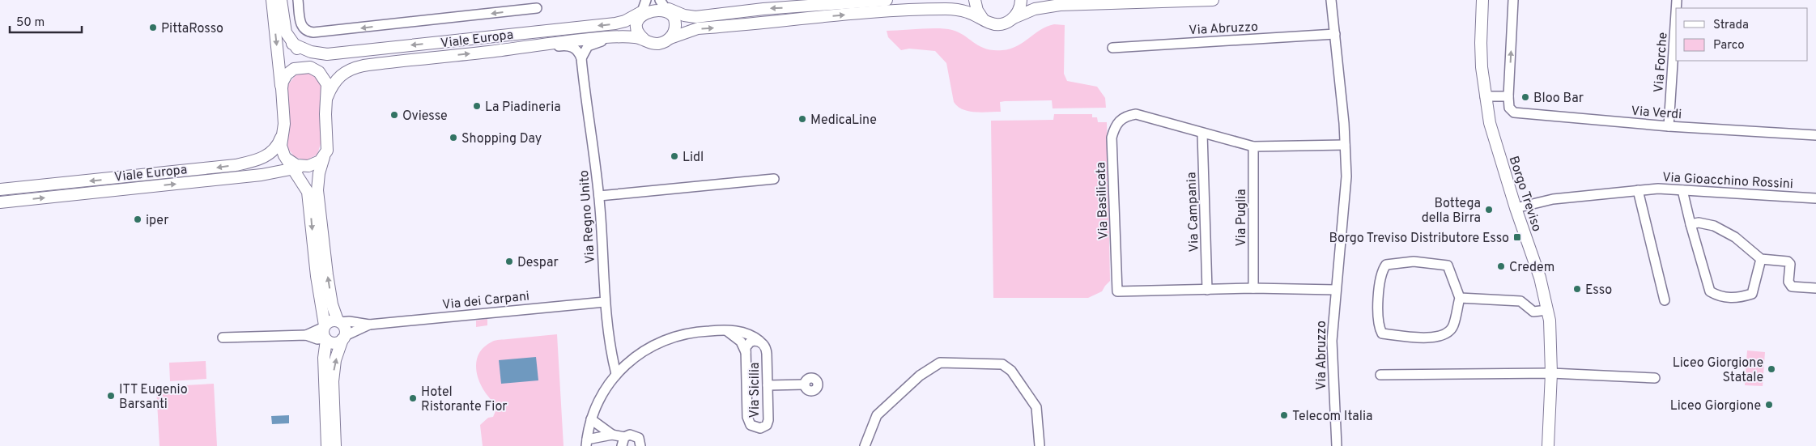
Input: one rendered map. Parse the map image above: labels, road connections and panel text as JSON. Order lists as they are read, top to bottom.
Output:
{
  "streets": {
    "street": [
      "Via Abruzzo",
      "Viale Europa",
      "Via Forche",
      "Via Verdi",
      "Via Gioacchino Rossini",
      "Borgo Treviso",
      "Via Basilicata",
      "Via Campania",
      "Via Regno Unito",
      "Via Puglia",
      "Via dei Carpani",
      "Via Sicilia"
    ]
  },
  "crossings": [
    ["Via Forche", "Via Verdi"],
    ["Via Gioacchino Rossini", "Borgo Treviso"],
    ["Via Basilicata", "Via Campania"],
    ["Via Regno Unito", "Via dei Carpani"]
  ],
  "places": {
    "other": [
      "PittaRosso",
      "Bloo Bar",
      "La Piadineria",
      "Oviesse",
      "MedicaLine",
      "Shopping Day",
      "Lidl",
      "Bottega della Birra",
      "iper",
      "Despar",
      "Credem",
      "Esso",
      "Liceo Giorgione Statale",
      "ITT Eugenio Barsanti",
      "Hotel Ristorante Fior",
      "Liceo Giorgione",
      "Telecom Italia"
    ],
    "transit": ["Borgo Treviso Distributore Esso"]
  },
  "legend": ["Strada", "Parco"],
  "scale_bar": "50 m"
}
